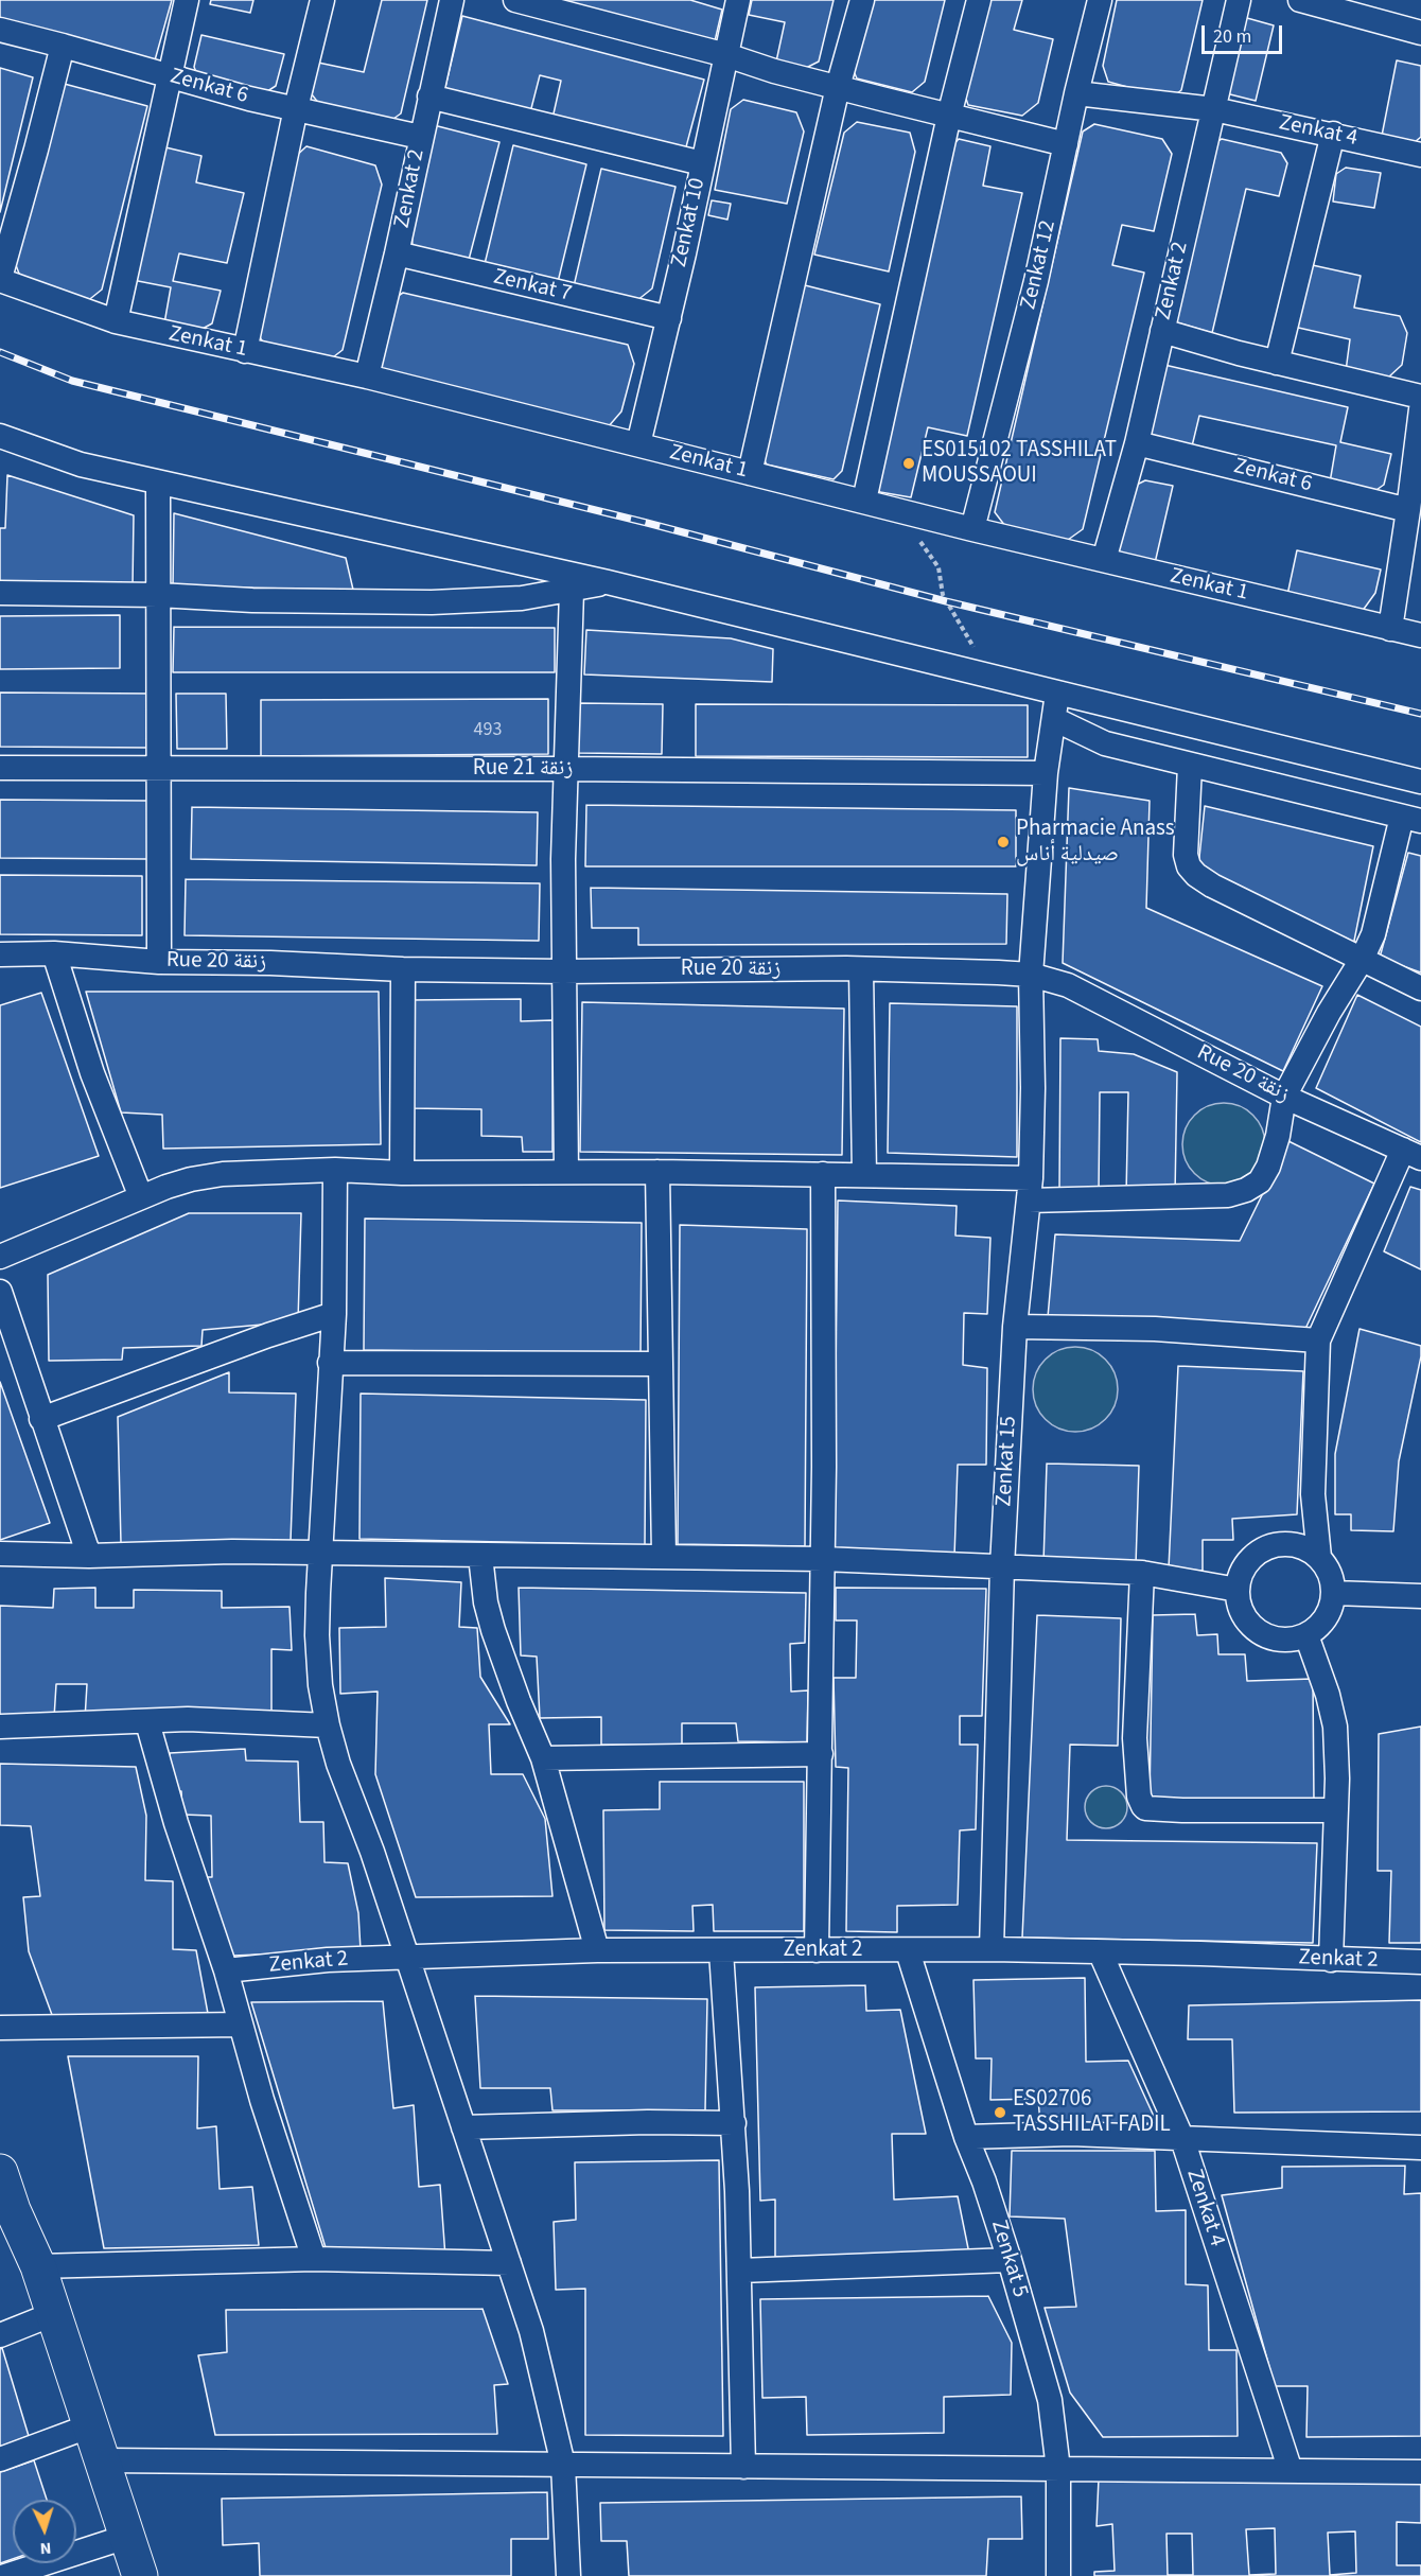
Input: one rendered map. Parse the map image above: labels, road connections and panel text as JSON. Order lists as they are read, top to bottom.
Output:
{
  "streets": {
    "street": [
      "Zenkat 6",
      "Zenkat 4",
      "Zenkat 2",
      "Zenkat 10",
      "Zenkat 12",
      "Zenkat 7",
      "Zenkat 1",
      "Rue 21 زنقة",
      "Rue 20 زنقة",
      "Zenkat 15",
      "Zenkat 5"
    ]
  },
  "crossings": [
    ["Zenkat 6", "Zenkat 2"],
    ["Zenkat 4", "Zenkat 2"],
    ["Zenkat 4", "Zenkat 12"],
    ["Zenkat 2", "Zenkat 7"],
    ["Zenkat 2", "Zenkat 1"],
    ["Zenkat 2", "Zenkat 15"],
    ["Zenkat 2", "Zenkat 5"],
    ["Zenkat 10", "Zenkat 7"],
    ["Zenkat 10", "Zenkat 1"],
    ["Zenkat 12", "Zenkat 1"],
    ["Rue 21 زنقة", "Zenkat 15"],
    ["Rue 20 زنقة", "Zenkat 15"]
  ],
  "places": ["ES015102 TASSHILAT MOUSSAOUI", "Pharmacie Anass صيدلية أناس", "ES02706 TASSHILAT FADIL"],
  "house_numbers": ["493"],
  "scale_bar": "20 m",
  "north": "bottom"
}
